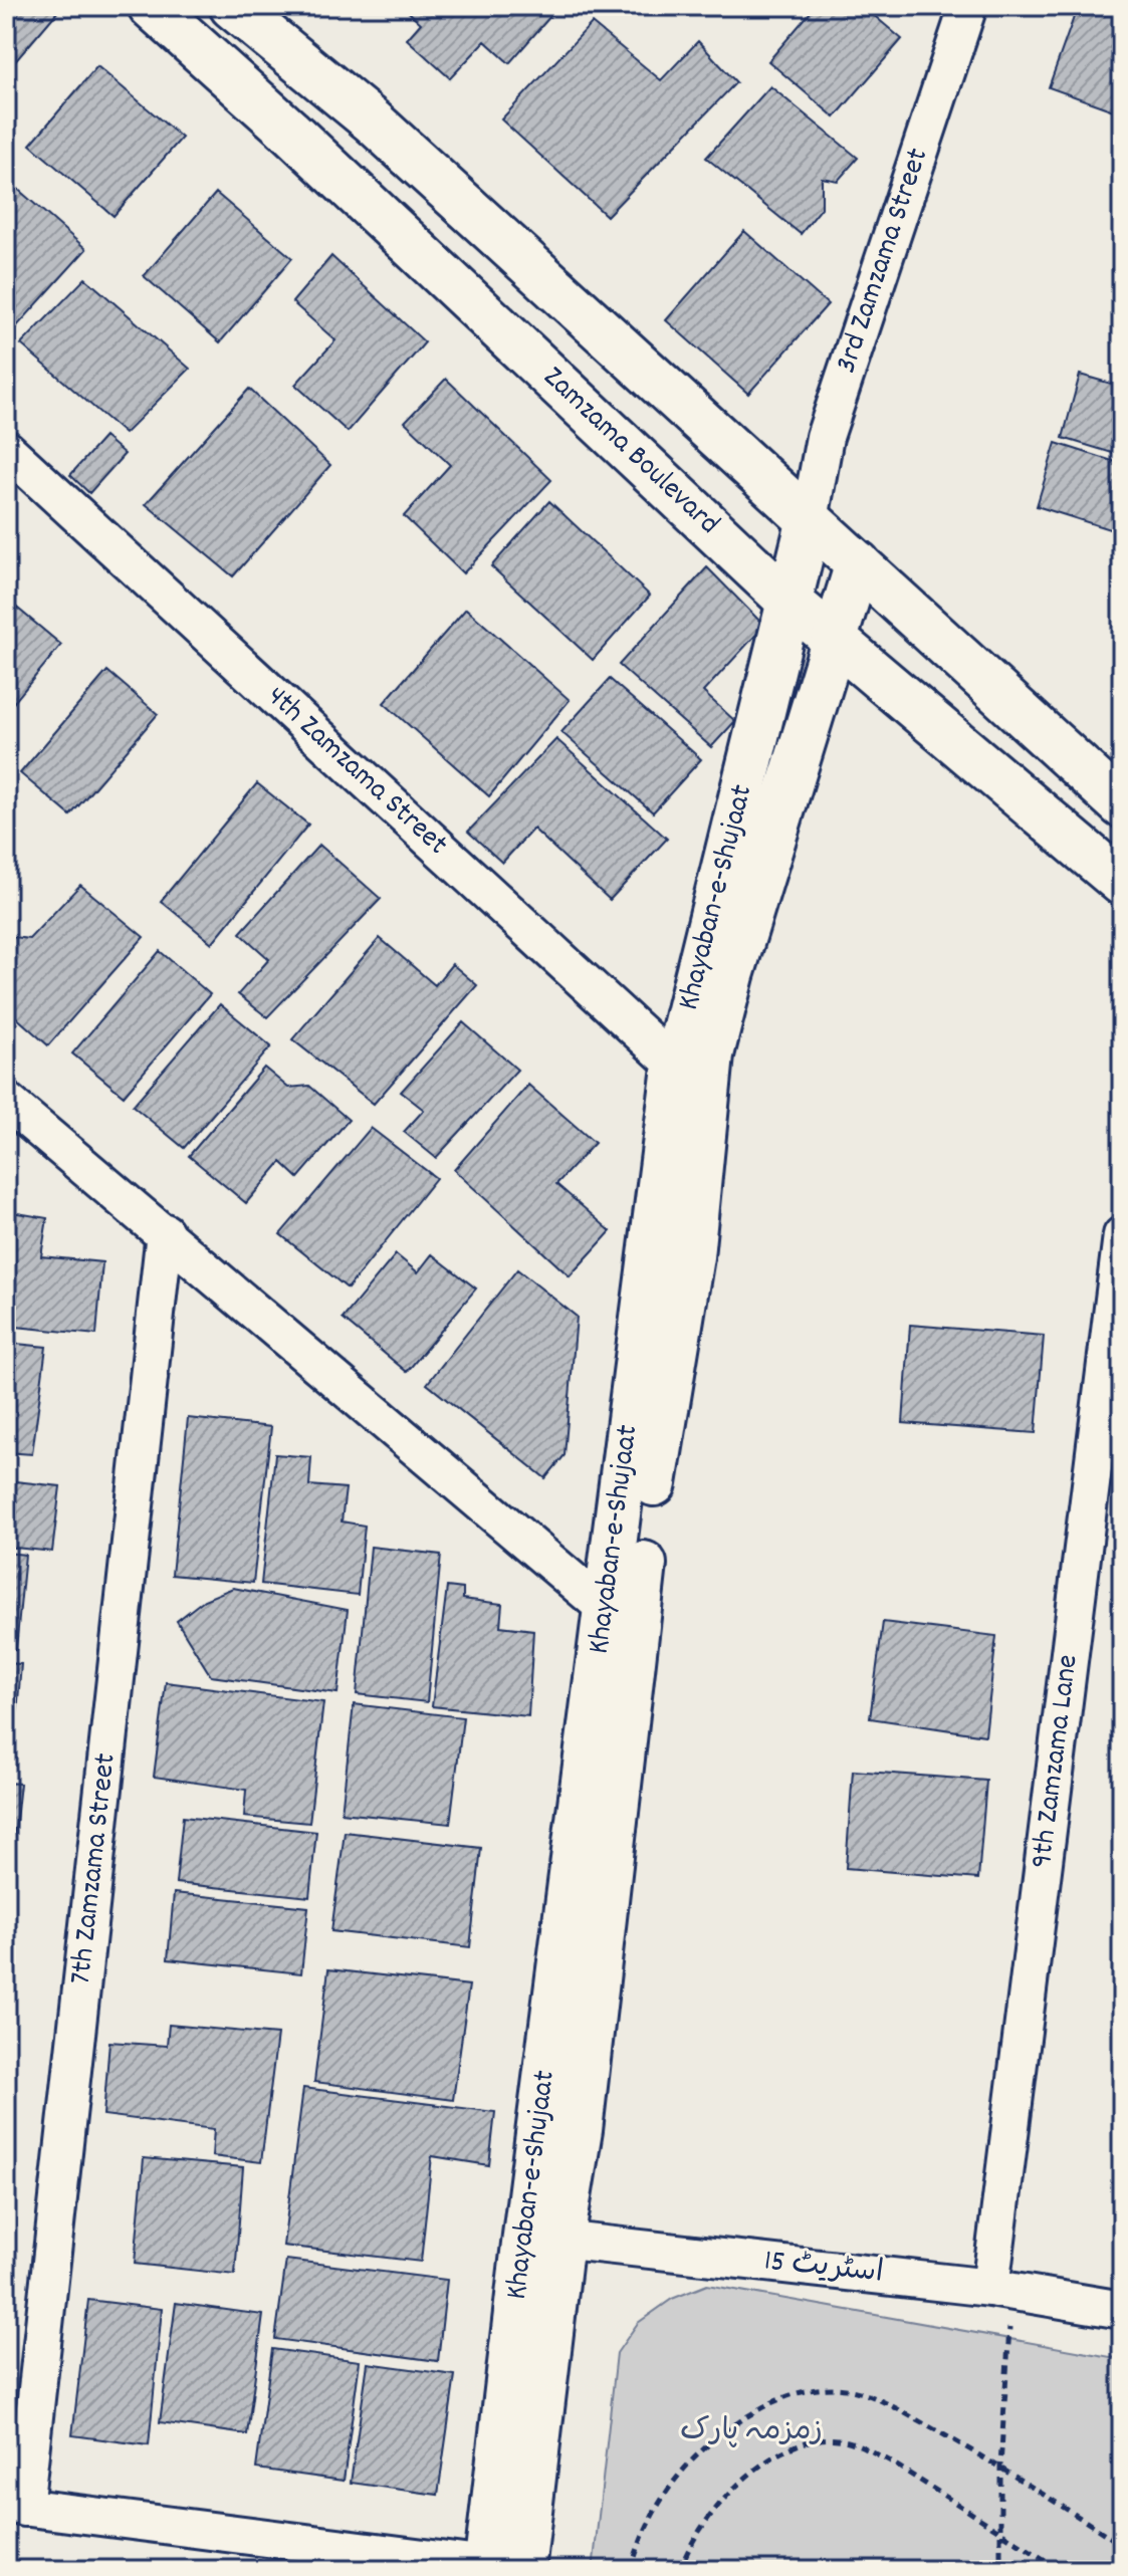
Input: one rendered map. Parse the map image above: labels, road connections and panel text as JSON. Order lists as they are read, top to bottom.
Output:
{
  "streets": {
    "main road": ["Zamzama Boulevard", "Khayaban-e-Shujaat"],
    "street": [
      "3rd Zamzama Street",
      "4th Zamzama Street",
      "9th Zamzama Lane",
      "7th Zamzama Street",
      "اسٹریٹ 15"
    ]
  },
  "crossings": [
    ["3rd Zamzama Street", "Khayaban-e-Shujaat"],
    ["Zamzama Boulevard", "Khayaban-e-Shujaat"],
    ["4th Zamzama Street", "Khayaban-e-Shujaat"],
    ["Khayaban-e-Shujaat", "اسٹریٹ 15"],
    ["9th Zamzama Lane", "اسٹریٹ 15"]
  ],
  "parks": ["زمزمہ پارک"]
}
